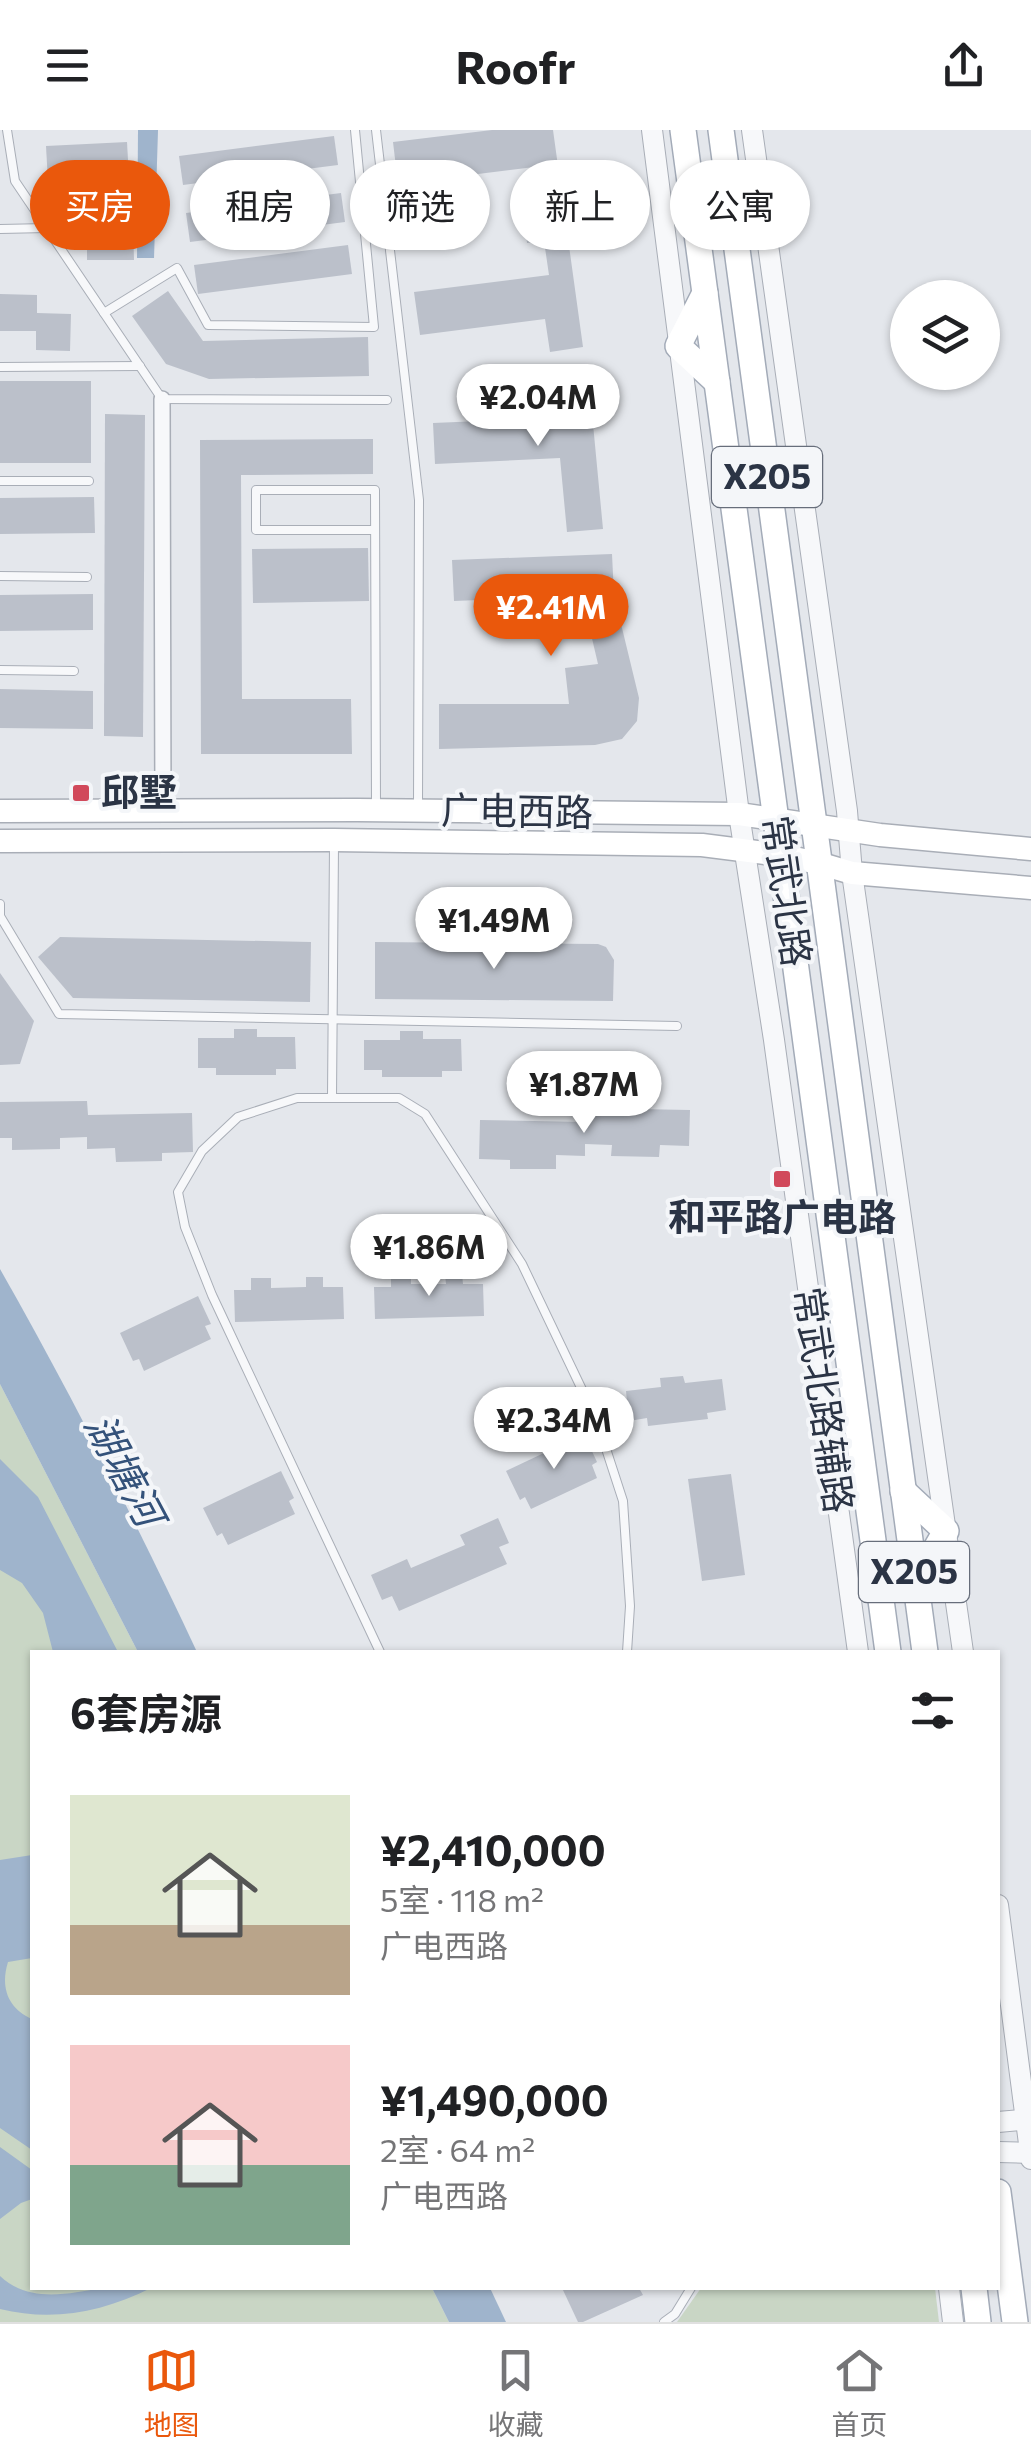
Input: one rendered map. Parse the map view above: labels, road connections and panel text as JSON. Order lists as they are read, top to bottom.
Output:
{
  "streets": {
    "main road": ["X205", "广电西路", "常武北路"],
    "street": ["常武北路辅路"]
  },
  "crossings": [
    ["广电西路", "常武北路"],
    ["广电西路", "常武北路辅路"]
  ],
  "water": ["湖塘河"],
  "places": {
    "transit": ["邱墅", "和平路广电路"]
  },
  "page": {
    "header": "Roofr",
    "chip": [
      "买房",
      "租房",
      "筛选",
      "新上",
      "公寓"
    ],
    "price": [
      "¥2.04M",
      "¥2.41M",
      "¥1.49M",
      "¥1.87M",
      "¥1.86M",
      "¥2.34M"
    ],
    "heading": "6套房源",
    "list": [
      {
        "name": "¥2,410,000",
        "note": "5室 · 118 m² · 广电西路"
      },
      {
        "name": "¥1,490,000",
        "note": "2室 · 64 m² · 广电西路"
      }
    ],
    "tabs": ["地图", "收藏", "首页"]
  }
}
